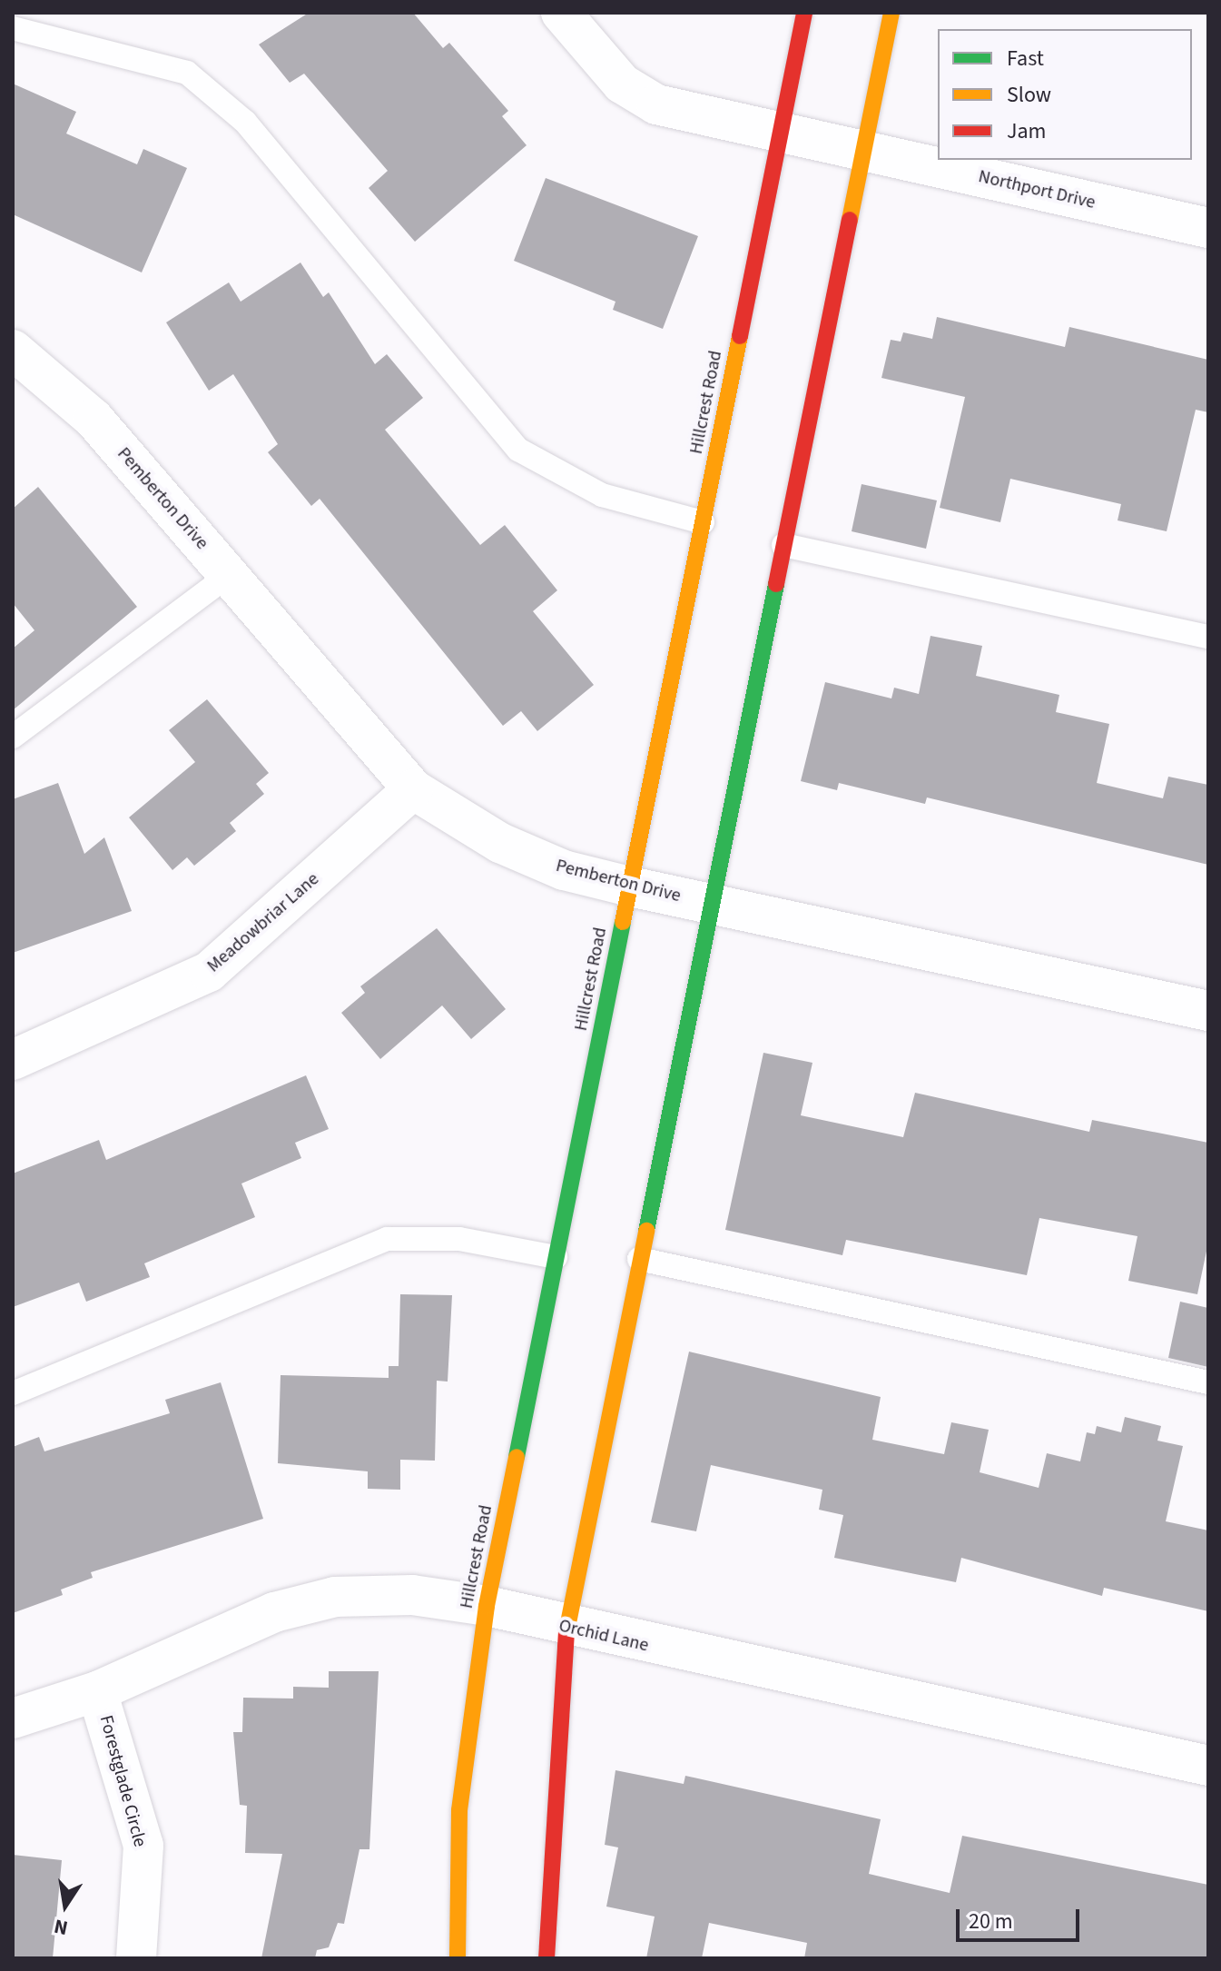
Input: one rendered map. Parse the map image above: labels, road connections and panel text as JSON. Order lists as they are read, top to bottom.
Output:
{
  "streets": {
    "main road": ["Hillcrest Road"],
    "street": [
      "Northport Drive",
      "Pemberton Drive",
      "Meadowbriar Lane",
      "Orchid Lane",
      "Forestglade Circle"
    ]
  },
  "crossings": [
    ["Northport Drive", "Hillcrest Road"],
    ["Hillcrest Road", "Pemberton Drive"],
    ["Hillcrest Road", "Orchid Lane"],
    ["Pemberton Drive", "Meadowbriar Lane"],
    ["Orchid Lane", "Forestglade Circle"]
  ],
  "legend": ["Fast", "Slow", "Jam"],
  "scale_bar": "20 m",
  "north": "bottom"
}
